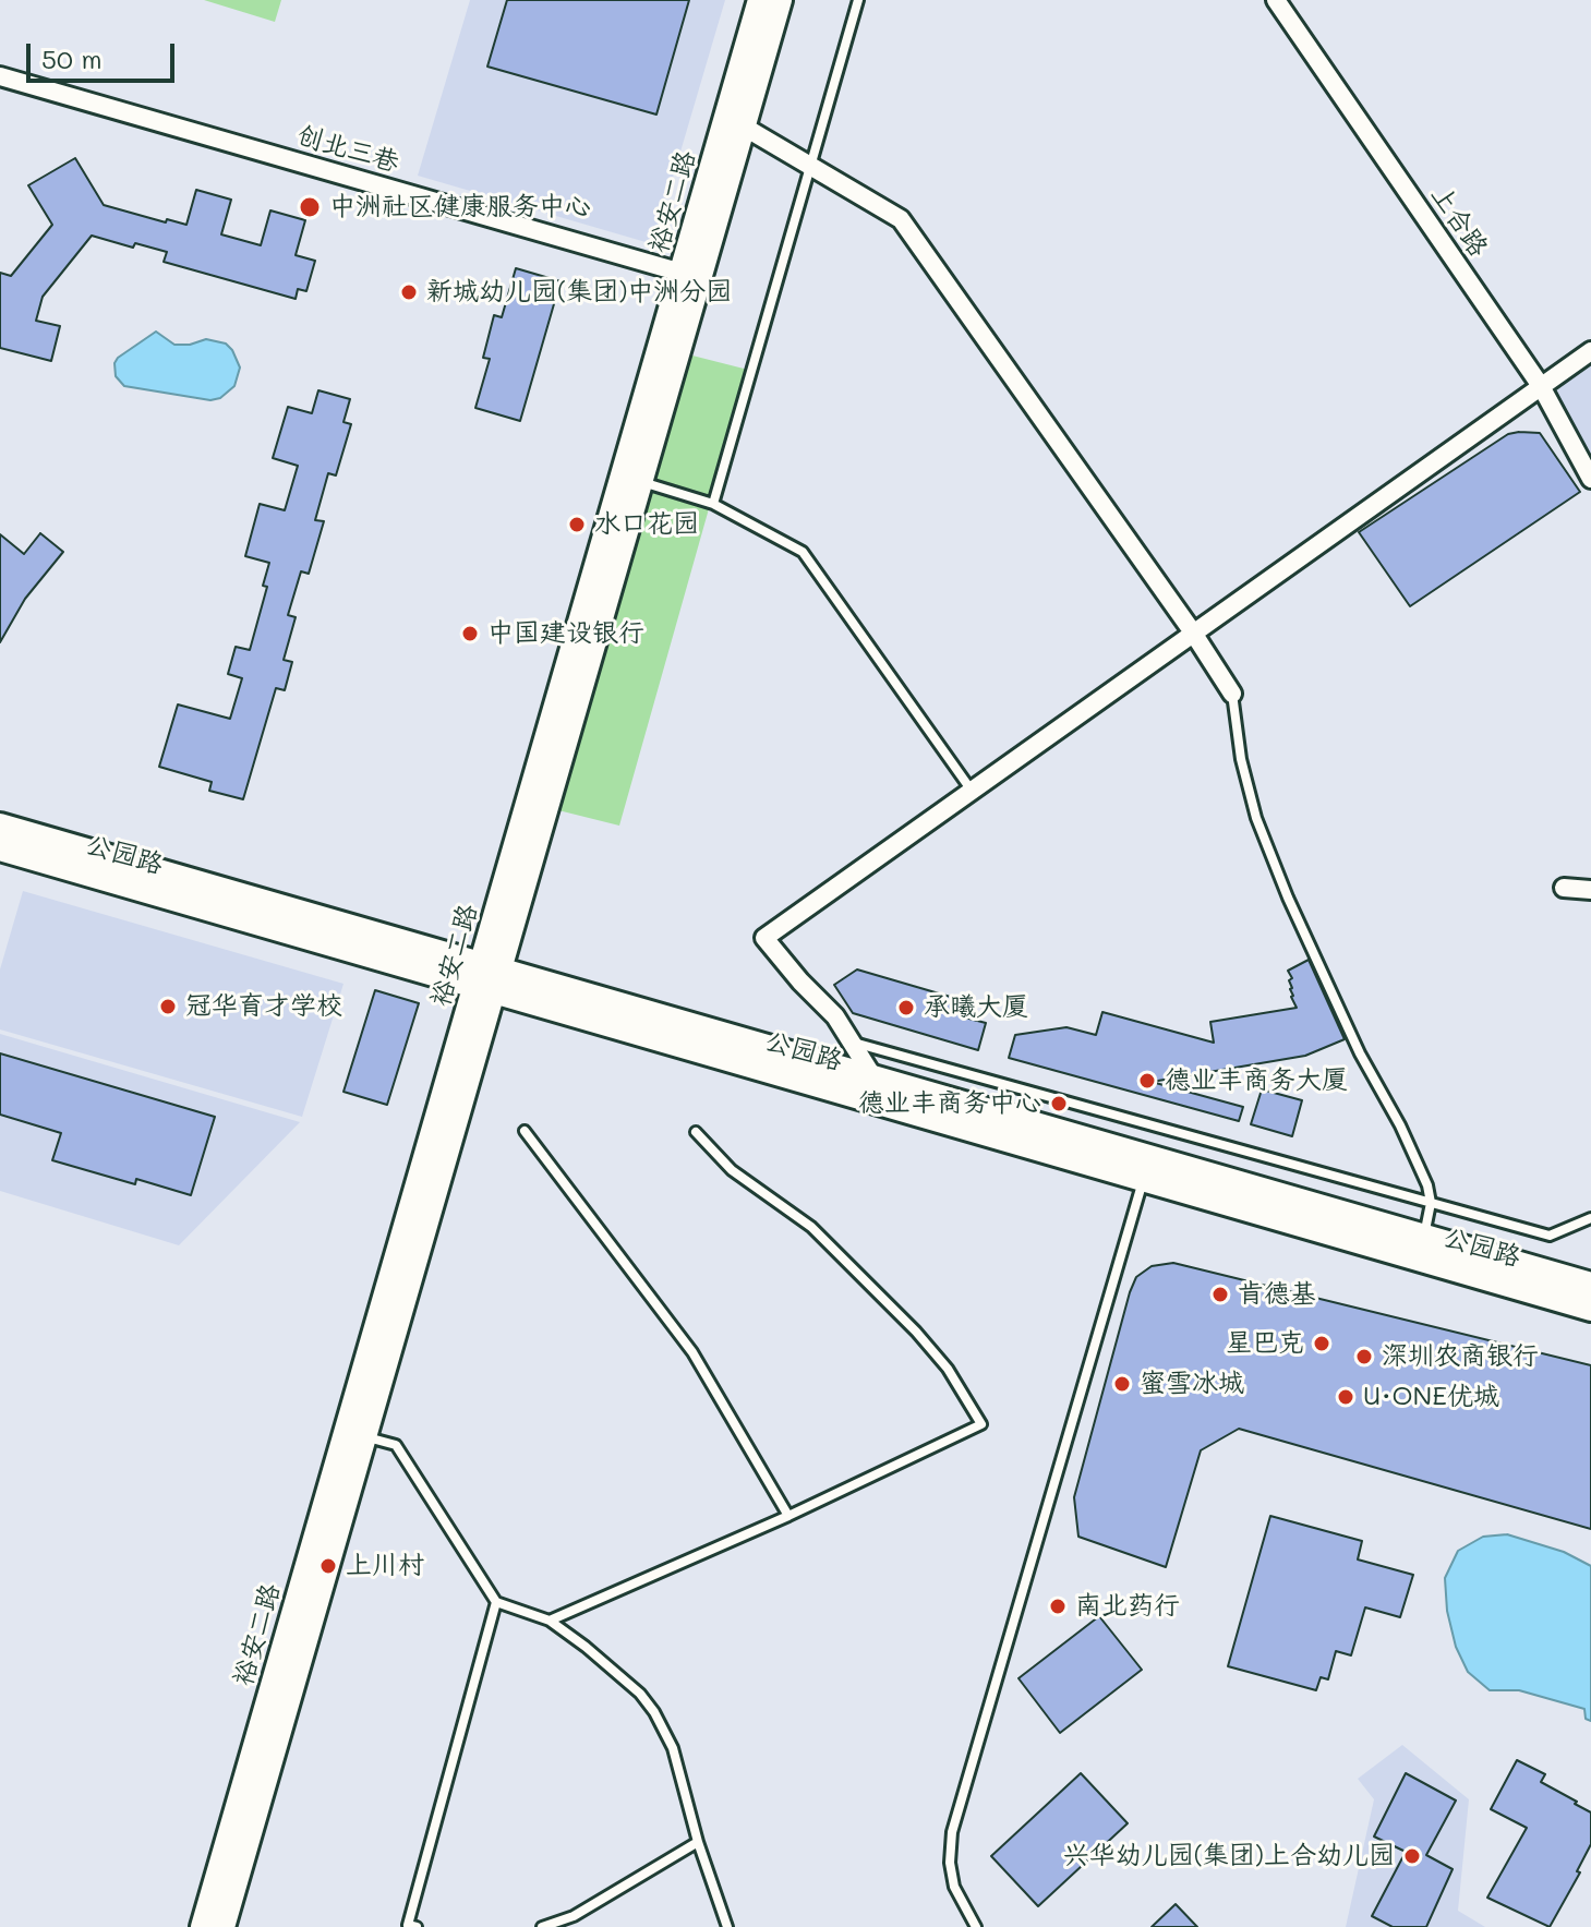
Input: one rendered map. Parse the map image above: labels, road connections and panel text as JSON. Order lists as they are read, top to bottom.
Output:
{
  "streets": {
    "main road": ["裕安二路", "公园路"],
    "street": ["创北三巷", "上合路"]
  },
  "crossings": [
    ["创北三巷", "裕安二路"],
    ["裕安二路", "公园路"]
  ],
  "places": [
    "中洲社区健康服务中心",
    "新城幼儿园(集团)中洲分园",
    "水口花园",
    "中国建设银行",
    "冠华育才学校",
    "承曦大厦",
    "德业丰商务大厦",
    "德业丰商务中心",
    "肯德基",
    "星巴克",
    "深圳农商银行",
    "蜜雪冰城",
    "U·ONE优城",
    "上川村",
    "南北药行",
    "兴华幼儿园(集团)上合幼儿园"
  ],
  "scale_bar": "50 m"
}
